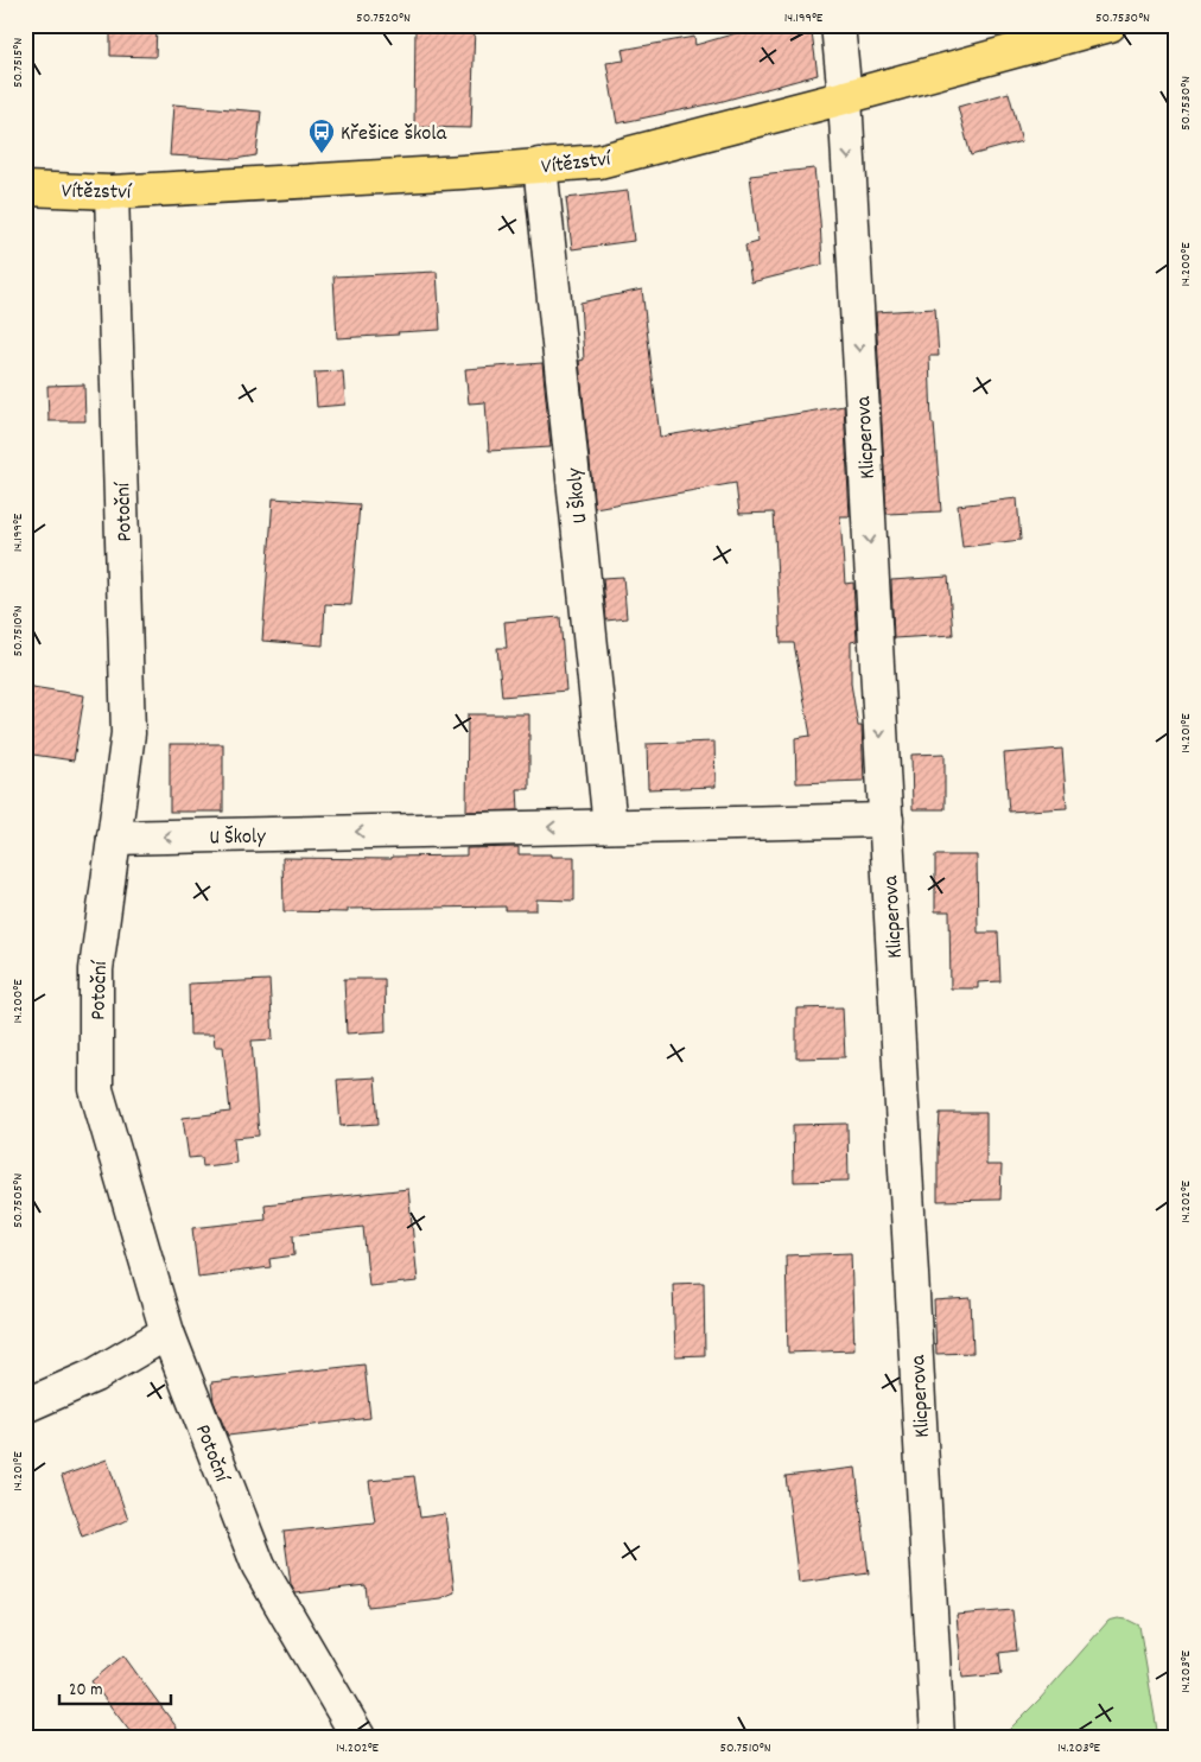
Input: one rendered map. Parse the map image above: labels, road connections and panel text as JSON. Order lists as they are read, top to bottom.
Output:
{
  "streets": {
    "main road": ["Vítězství"],
    "street": ["Klicperova", "U Školy", "Potoční"]
  },
  "crossings": [
    ["Vítězství", "Klicperova"],
    ["Vítězství", "U Školy"],
    ["Vítězství", "Potoční"],
    ["Klicperova", "U Školy"],
    ["U Školy", "Potoční"]
  ],
  "one_way": ["Klicperova"],
  "places": {
    "bus stop": ["Křešice škola"]
  },
  "scale_bar": "20 m",
  "coordinates": [
    "50.7520°N",
    "14.199°E",
    "50.7530°N",
    "50.7515°N",
    "14.200°E",
    "50.7510°N",
    "14.201°E",
    "50.7505°N",
    "14.202°E",
    "14.203°E"
  ]
}
